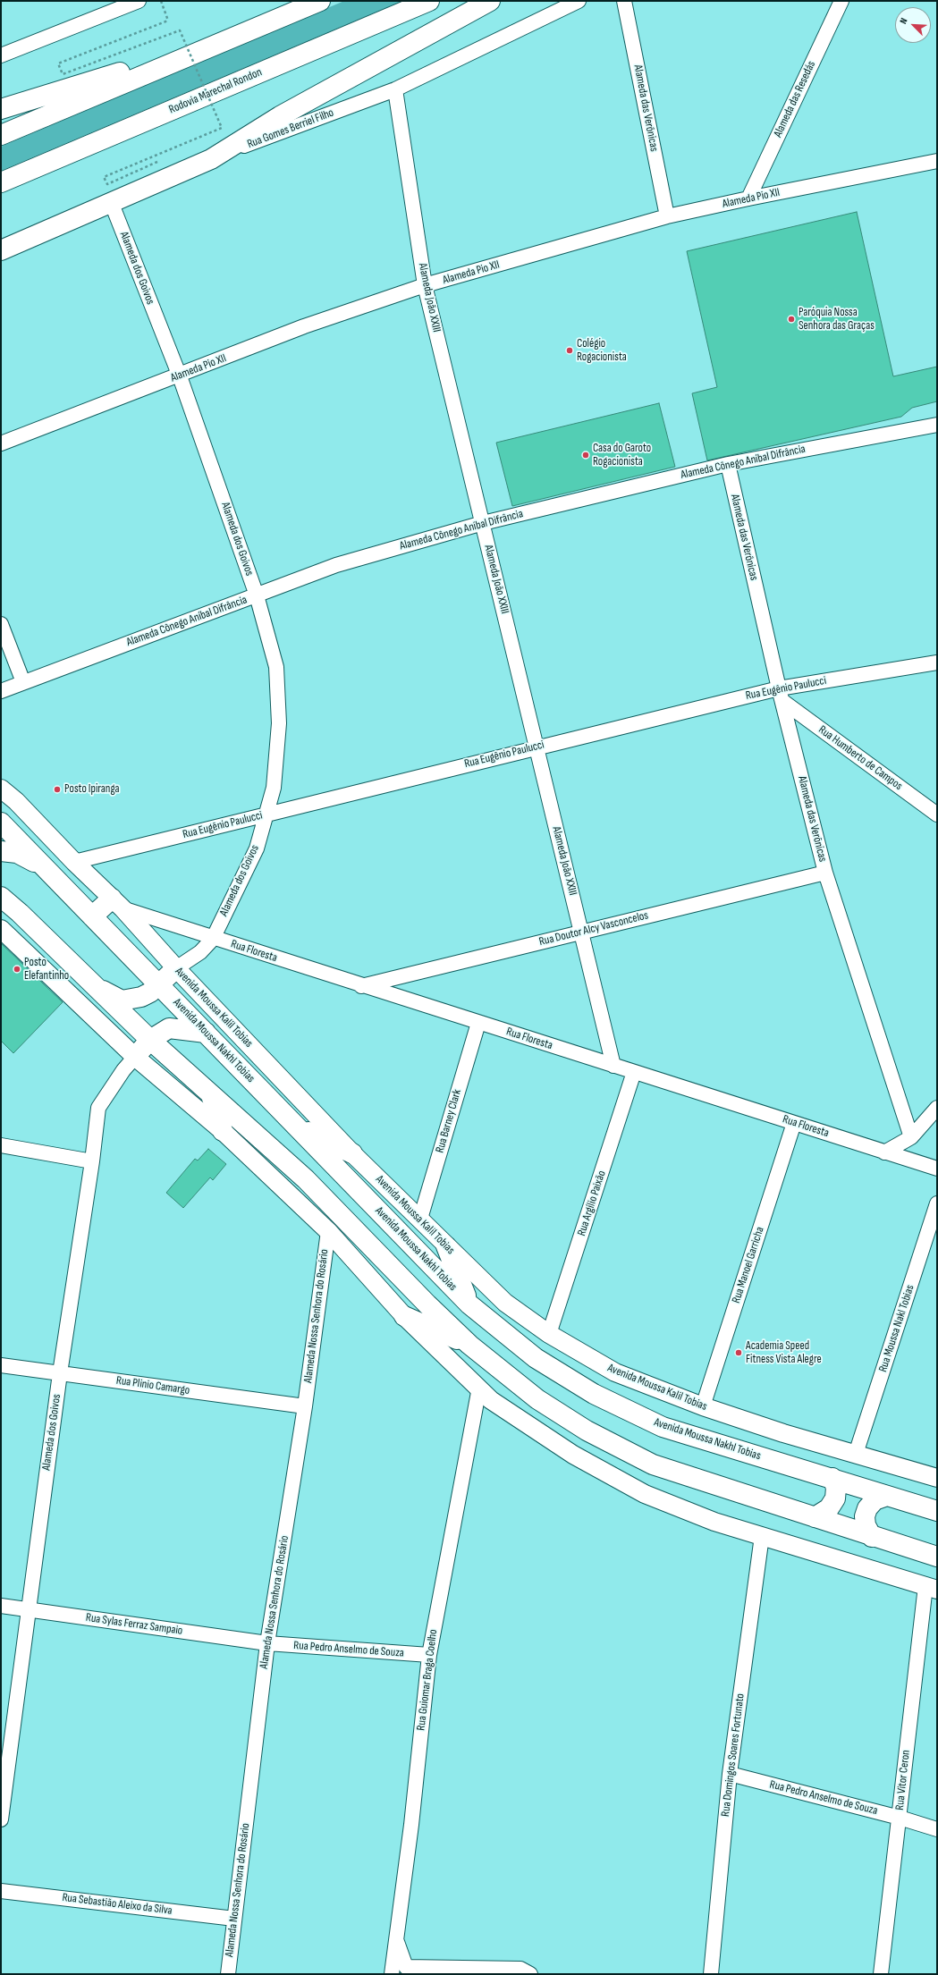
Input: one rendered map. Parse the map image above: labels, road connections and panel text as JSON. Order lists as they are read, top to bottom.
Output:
{
  "streets": {
    "main road": ["Rodovia Marechal Rondon", "Rua Gomes Berriel Filho", "Avenida Moussa Nakhl Tobias"],
    "street": [
      "Alameda das Resedás",
      "Alameda das Verônicas",
      "Alameda Pio XII",
      "Alameda dos Goivos",
      "Alameda João XXIII",
      "Alameda Cônego Aníbal Difrância",
      "Rua Eugênio Paulucci",
      "Rua Humberto de Campos",
      "Rua Doutor Alcy Vasconcelos",
      "Rua Floresta",
      "Avenida Moussa Kalil Tobias",
      "Rua Barney Clark",
      "Rua Argílio Paixão",
      "Rua Manoel Garricha",
      "Alameda Nossa Senhora do Rosário",
      "Rua Moussa Nakl Tobias",
      "Rua Plinio Camargo",
      "Rua Sylas Ferraz Sampaio",
      "Rua Pedro Anselmo de Souza",
      "Rua Guiomar Braga Coelho",
      "Rua Domingos Soares Fortunato",
      "Rua Vitor Ceron",
      "Rua Sebastião Aleixo da Silva"
    ]
  },
  "crossings": [
    ["Alameda das Resedás", "Alameda Pio XII"],
    ["Alameda das Verônicas", "Alameda Pio XII"],
    ["Alameda das Verônicas", "Alameda Cônego Aníbal Difrância"],
    ["Alameda das Verônicas", "Rua Eugênio Paulucci"],
    ["Alameda das Verônicas", "Rua Humberto de Campos"],
    ["Alameda das Verônicas", "Rua Doutor Alcy Vasconcelos"],
    ["Rua Gomes Berriel Filho", "Alameda dos Goivos"],
    ["Rua Gomes Berriel Filho", "Alameda João XXIII"],
    ["Alameda Pio XII", "Alameda dos Goivos"],
    ["Alameda Pio XII", "Alameda João XXIII"],
    ["Alameda dos Goivos", "Alameda Cônego Aníbal Difrância"],
    ["Alameda dos Goivos", "Rua Eugênio Paulucci"],
    ["Alameda dos Goivos", "Rua Floresta"],
    ["Alameda dos Goivos", "Avenida Moussa Kalil Tobias"],
    ["Alameda dos Goivos", "Rua Plinio Camargo"],
    ["Alameda dos Goivos", "Rua Sylas Ferraz Sampaio"],
    ["Alameda João XXIII", "Alameda Cônego Aníbal Difrância"],
    ["Alameda João XXIII", "Rua Eugênio Paulucci"],
    ["Alameda João XXIII", "Rua Doutor Alcy Vasconcelos"],
    ["Alameda João XXIII", "Rua Floresta"],
    ["Rua Eugênio Paulucci", "Rua Humberto de Campos"],
    ["Rua Eugênio Paulucci", "Avenida Moussa Kalil Tobias"],
    ["Rua Doutor Alcy Vasconcelos", "Rua Floresta"],
    ["Rua Floresta", "Avenida Moussa Kalil Tobias"],
    ["Rua Floresta", "Rua Barney Clark"],
    ["Rua Floresta", "Rua Argílio Paixão"],
    ["Rua Floresta", "Rua Manoel Garricha"],
    ["Avenida Moussa Kalil Tobias", "Rua Barney Clark"],
    ["Avenida Moussa Kalil Tobias", "Rua Argílio Paixão"],
    ["Avenida Moussa Kalil Tobias", "Rua Manoel Garricha"],
    ["Avenida Moussa Kalil Tobias", "Rua Moussa Nakl Tobias"],
    ["Alameda Nossa Senhora do Rosário", "Rua Plinio Camargo"],
    ["Alameda Nossa Senhora do Rosário", "Rua Sylas Ferraz Sampaio"],
    ["Alameda Nossa Senhora do Rosário", "Rua Pedro Anselmo de Souza"],
    ["Alameda Nossa Senhora do Rosário", "Rua Sebastião Aleixo da Silva"],
    ["Rua Sylas Ferraz Sampaio", "Rua Pedro Anselmo de Souza"],
    ["Rua Pedro Anselmo de Souza", "Rua Guiomar Braga Coelho"],
    ["Rua Pedro Anselmo de Souza", "Rua Domingos Soares Fortunato"],
    ["Rua Pedro Anselmo de Souza", "Rua Vitor Ceron"]
  ],
  "places": [
    "Paróquia Nossa Senhora das Graças",
    "Colégio Rogacionista",
    "Casa do Garoto Rogacionista",
    "Posto Ipiranga",
    "Posto Elefantinho",
    "Academia Speed Fitness Vista Alegre"
  ],
  "north": "top left"
}
